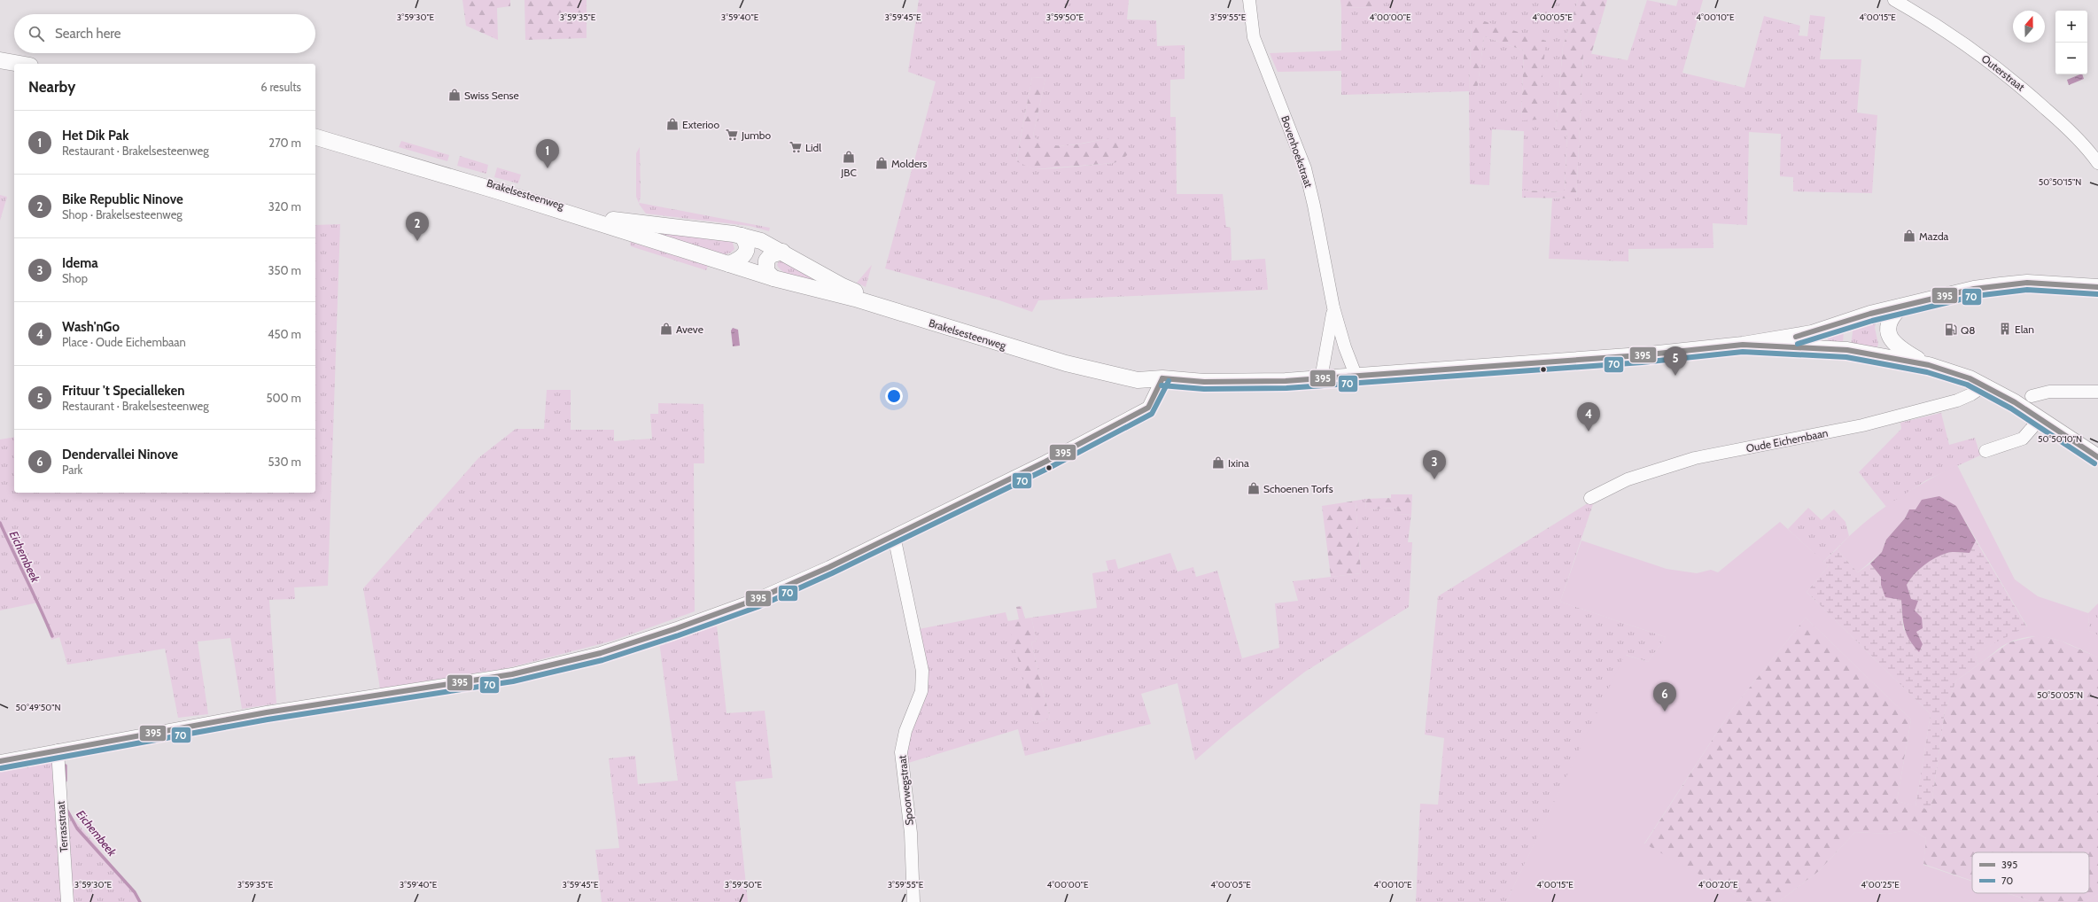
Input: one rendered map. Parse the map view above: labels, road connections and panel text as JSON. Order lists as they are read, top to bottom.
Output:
{
  "streets": {
    "main road": ["Brakelsesteenweg"],
    "street": [
      "Outerstraat",
      "Bovenhoekstraat",
      "Oude Eichembaan",
      "Spoorwegstraat",
      "Terrasstraat"
    ]
  },
  "crossings": [
    ["Bovenhoekstraat", "Brakelsesteenweg"]
  ],
  "water": ["Eichembeek"],
  "places": {
    "shop": [
      "Swiss Sense",
      "Exterioo",
      "JBC",
      "Molders",
      "Mazda",
      "Aveve",
      "Ixina",
      "Schoenen Torfs"
    ],
    "supermarket": ["Jumbo", "Lidl"],
    "building": ["Elan"],
    "fuel station": ["Q8"]
  },
  "lines": ["transit line 395", "transit line 70"],
  "legend": ["395", "70"],
  "north": "top",
  "page": {
    "map_buttons": ["+", "−"],
    "search": "Search here",
    "heading": ["Nearby", "6 results"],
    "list": [
      {
        "mark": "1",
        "name": "Het Dik Pak",
        "note": "Restaurant · Brakelsesteenweg",
        "value": "270 m"
      },
      {
        "mark": "2",
        "name": "Bike Republic Ninove",
        "note": "Shop · Brakelsesteenweg",
        "value": "320 m"
      },
      {
        "mark": "3",
        "name": "Idema",
        "note": "Shop",
        "value": "350 m"
      },
      {
        "mark": "4",
        "name": "Wash'nGo",
        "note": "Place · Oude Eichembaan",
        "value": "450 m"
      },
      {
        "mark": "5",
        "name": "Frituur 't Specialleken",
        "note": "Restaurant · Brakelsesteenweg",
        "value": "500 m"
      },
      {
        "mark": "6",
        "name": "Dendervallei Ninove",
        "note": "Park",
        "value": "530 m"
      }
    ],
    "pins": [
      "1",
      "2",
      "5",
      "4",
      "3",
      "6"
    ]
  },
  "coordinates": [
    "3°59'30\"E",
    "3°59'35\"E",
    "3°59'40\"E",
    "3°59'45\"E",
    "3°59'50\"E",
    "3°59'55\"E",
    "4°00'00\"E",
    "4°00'05\"E",
    "4°00'10\"E",
    "4°00'15\"E",
    "50°50'15\"N",
    "50°50'10\"N",
    "50°50'05\"N",
    "50°49'50\"N",
    "4°00'20\"E",
    "4°00'25\"E"
  ]
}
